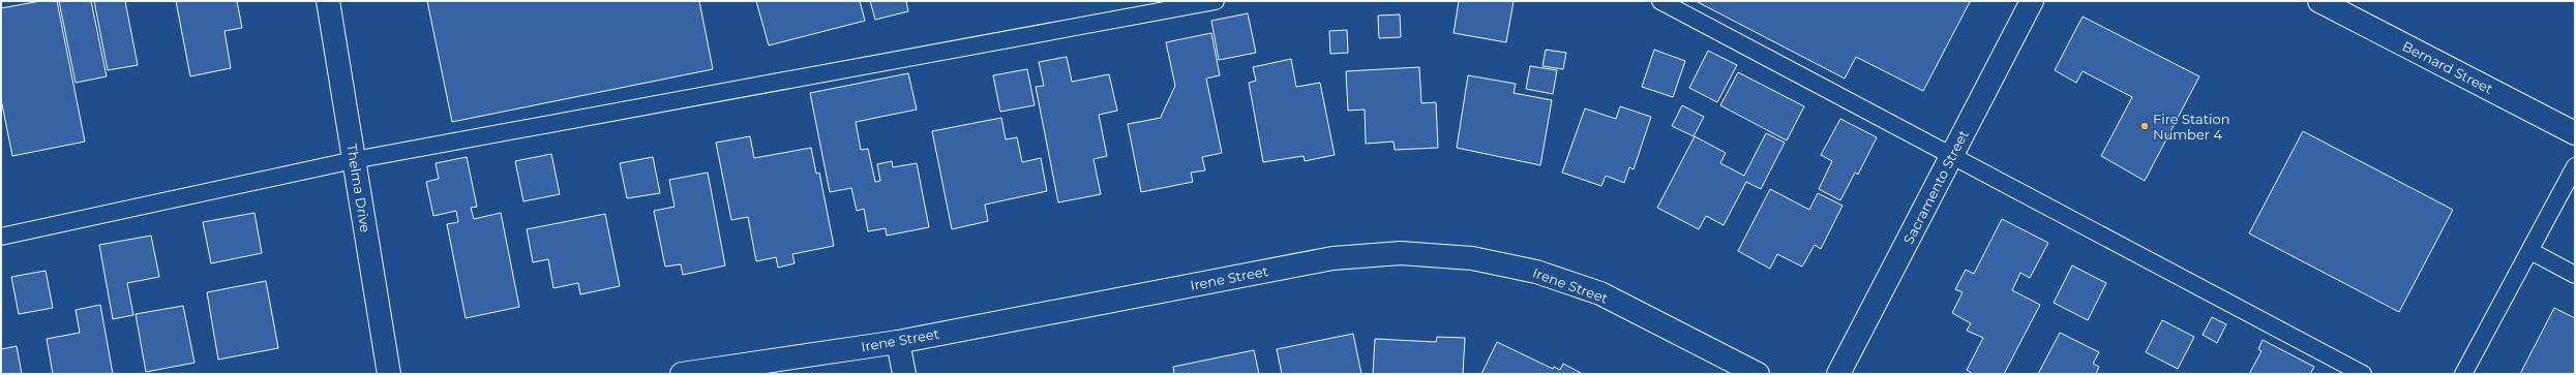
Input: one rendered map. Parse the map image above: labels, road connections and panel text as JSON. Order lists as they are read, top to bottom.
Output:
{
  "streets": {
    "street": [
      "Bernard Street",
      "Sacramento Street",
      "Thelma Drive",
      "Irene Street"
    ]
  },
  "places": ["Fire Station Number 4"]
}
